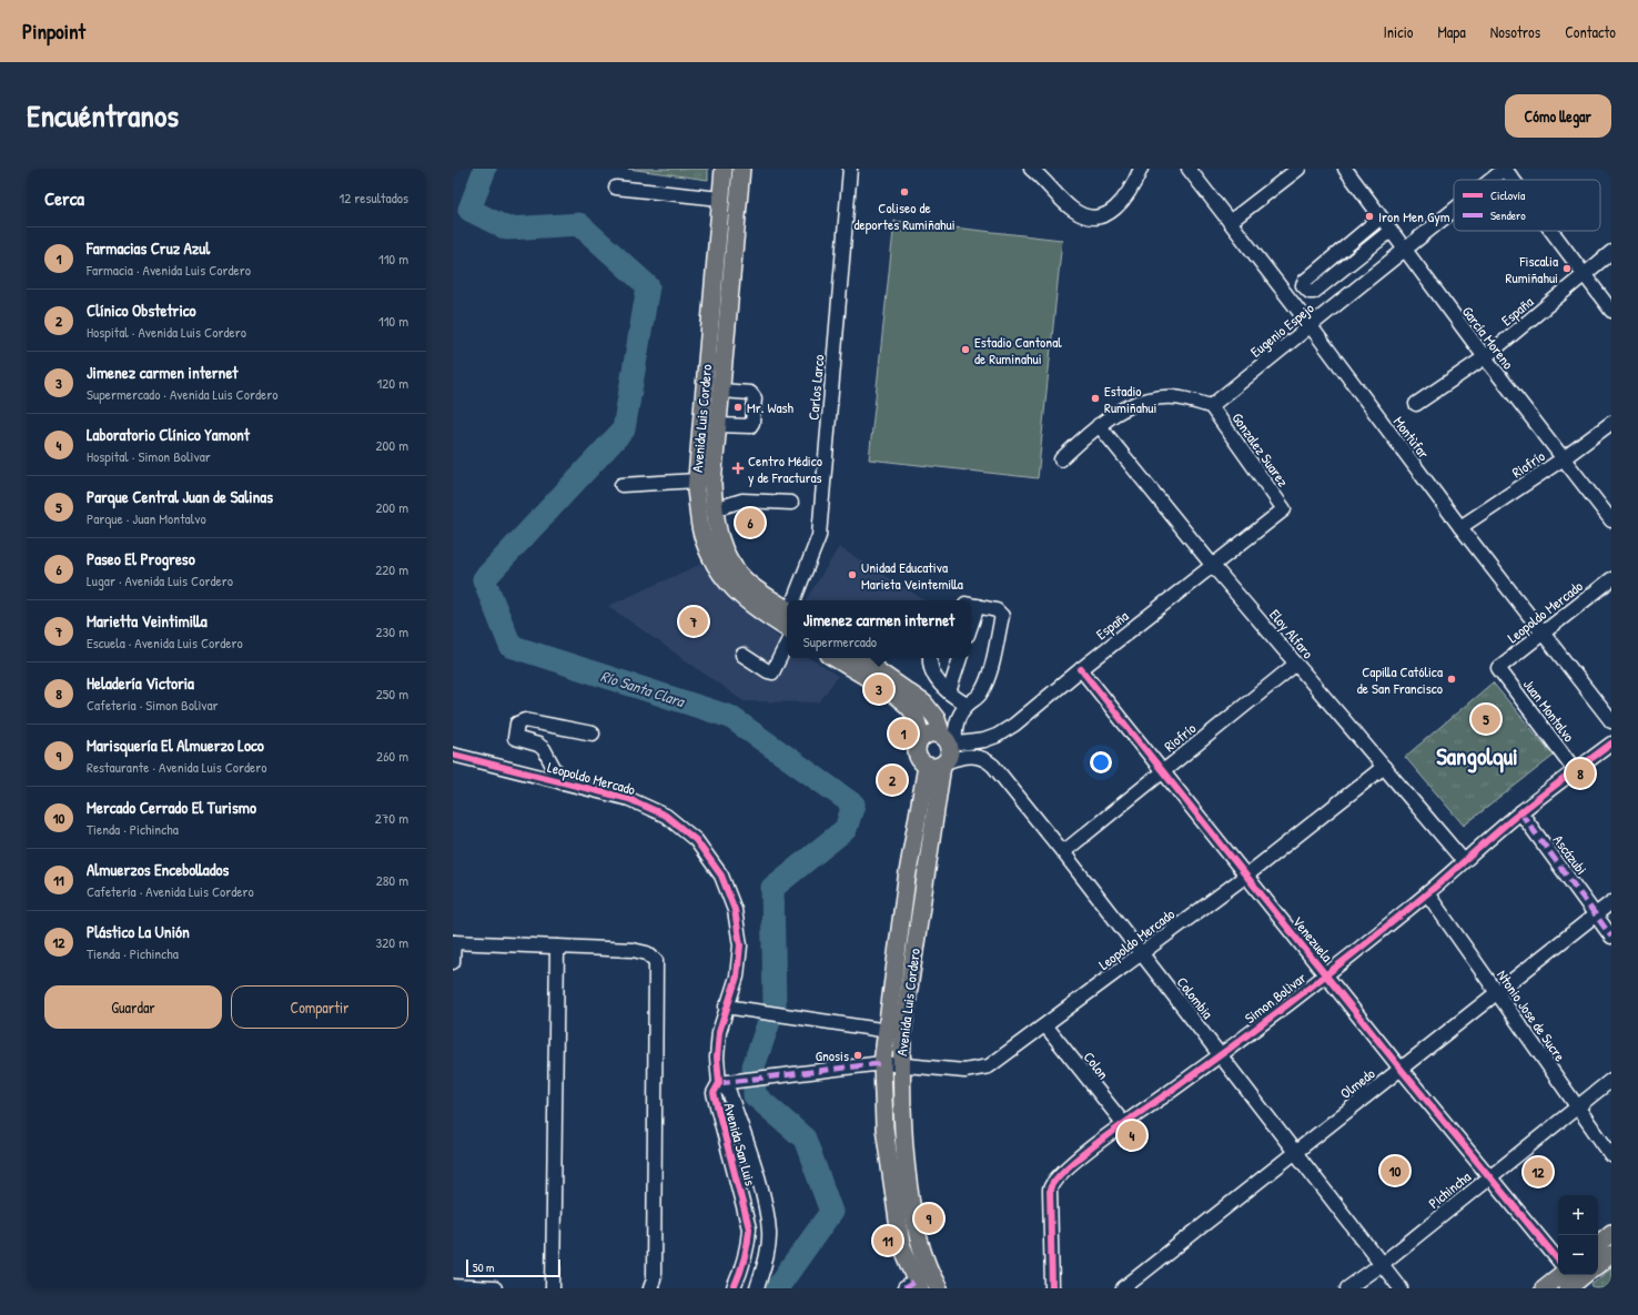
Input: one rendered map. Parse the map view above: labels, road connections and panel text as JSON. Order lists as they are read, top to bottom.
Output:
{
  "streets": {
    "main road": ["Avenida Luis Cordero"],
    "street": [
      "España",
      "Eugenio Espejo",
      "García Moreno",
      "Carlos Larco",
      "Montùfar",
      "Gonzalez Suarez",
      "Riofrío",
      "Leopoldo Mercado",
      "Eloy Alfaro",
      "Juan Montalvo",
      "Ascázubi",
      "Venezuela",
      "Colombia",
      "Simon Bolìvar",
      "Ntonio Jose de Sucre",
      "Colon",
      "Olmedo",
      "Avenida San Luis",
      "Pichincha"
    ]
  },
  "crossings": [
    ["España", "García Moreno"],
    ["España", "Avenida Luis Cordero"],
    ["España", "Gonzalez Suarez"],
    ["España", "Eloy Alfaro"],
    ["España", "Venezuela"],
    ["España", "Colombia"],
    ["Eugenio Espejo", "García Moreno"],
    ["Eugenio Espejo", "Montùfar"],
    ["Eugenio Espejo", "Gonzalez Suarez"],
    ["García Moreno", "Riofrío"],
    ["Avenida Luis Cordero", "Leopoldo Mercado"],
    ["Avenida Luis Cordero", "Colombia"],
    ["Montùfar", "Riofrío"],
    ["Montùfar", "Leopoldo Mercado"],
    ["Riofrío", "Eloy Alfaro"],
    ["Riofrío", "Venezuela"],
    ["Riofrío", "Colombia"],
    ["Leopoldo Mercado", "Eloy Alfaro"],
    ["Leopoldo Mercado", "Juan Montalvo"],
    ["Leopoldo Mercado", "Venezuela"],
    ["Leopoldo Mercado", "Colombia"],
    ["Leopoldo Mercado", "Colon"],
    ["Leopoldo Mercado", "Avenida San Luis"],
    ["Eloy Alfaro", "Simon Bolìvar"],
    ["Juan Montalvo", "Simon Bolìvar"],
    ["Ascázubi", "Simon Bolìvar"],
    ["Ascázubi", "Olmedo"],
    ["Venezuela", "Simon Bolìvar"],
    ["Venezuela", "Olmedo"],
    ["Venezuela", "Pichincha"],
    ["Colombia", "Simon Bolìvar"],
    ["Colombia", "Olmedo"],
    ["Colombia", "Pichincha"],
    ["Simon Bolìvar", "Ntonio Jose de Sucre"],
    ["Simon Bolìvar", "Colon"],
    ["Ntonio Jose de Sucre", "Olmedo"],
    ["Ntonio Jose de Sucre", "Pichincha"]
  ],
  "districts": ["Sangolqui"],
  "water": ["Río Santa Clara"],
  "places": {
    "other": [
      "Coliseo de deportes Rumiñahui",
      "Iron Men Gym",
      "Fiscalia Rumiñahui",
      "Estadio Cantonal de Ruminahui",
      "Estadio Rumiñahui",
      "Mr. Wash",
      "Unidad Educativa Marieta Veintemilla",
      "Capilla Católica de San Francisco",
      "Gnosis"
    ],
    "health": ["Centro Médico y de Fracturas"]
  },
  "legend": ["Ciclovía", "Sendero"],
  "scale_bar": "50 m",
  "page": {
    "header": "Pinpoint",
    "nav": [
      "Inicio",
      "Mapa",
      "Nosotros",
      "Contacto"
    ],
    "title": "Encuéntranos",
    "buttons": [
      "Cómo llegar",
      ["Guardar", "Compartir"]
    ],
    "heading": ["Cerca", "12 resultados"],
    "list": [
      {
        "mark": "1",
        "name": "Farmacias Cruz Azul",
        "note": "Farmacia · Avenida Luis Cordero",
        "value": "110 m"
      },
      {
        "mark": "2",
        "name": "Clínico Obstetrico",
        "note": "Hospital · Avenida Luis Cordero",
        "value": "110 m"
      },
      {
        "mark": "3",
        "name": "Jimenez carmen internet",
        "note": "Supermercado · Avenida Luis Cordero",
        "value": "120 m"
      },
      {
        "mark": "4",
        "name": "Laboratorio Clínico Yamont",
        "note": "Hospital · Simon Bolìvar",
        "value": "200 m"
      },
      {
        "mark": "5",
        "name": "Parque Central Juan de Salinas",
        "note": "Parque · Juan Montalvo",
        "value": "200 m"
      },
      {
        "mark": "6",
        "name": "Paseo El Progreso",
        "note": "Lugar · Avenida Luis Cordero",
        "value": "220 m"
      },
      {
        "mark": "7",
        "name": "Marietta Veintimilla",
        "note": "Escuela · Avenida Luis Cordero",
        "value": "230 m"
      },
      {
        "mark": "8",
        "name": "Heladería Victoria",
        "note": "Cafetería · Simon Bolìvar",
        "value": "250 m"
      },
      {
        "mark": "9",
        "name": "Marisquería El Almuerzo Loco",
        "note": "Restaurante · Avenida Luis Cordero",
        "value": "260 m"
      },
      {
        "mark": "10",
        "name": "Mercado Cerrado El Turismo",
        "note": "Tienda · Pichincha",
        "value": "270 m"
      },
      {
        "mark": "11",
        "name": "Almuerzos Encebollados",
        "note": "Cafetería · Avenida Luis Cordero",
        "value": "280 m"
      },
      {
        "mark": "12",
        "name": "Plástico La Unión",
        "note": "Tienda · Pichincha",
        "value": "320 m"
      }
    ],
    "pins": [
      "6",
      "7",
      "3",
      "5",
      "1",
      "8",
      "2",
      "4",
      "10",
      "12",
      "9",
      "11"
    ],
    "popup": ["Jimenez carmen internet", "Supermercado"],
    "map_buttons": ["+", "−"],
    "scale": "50 m"
  }
}
